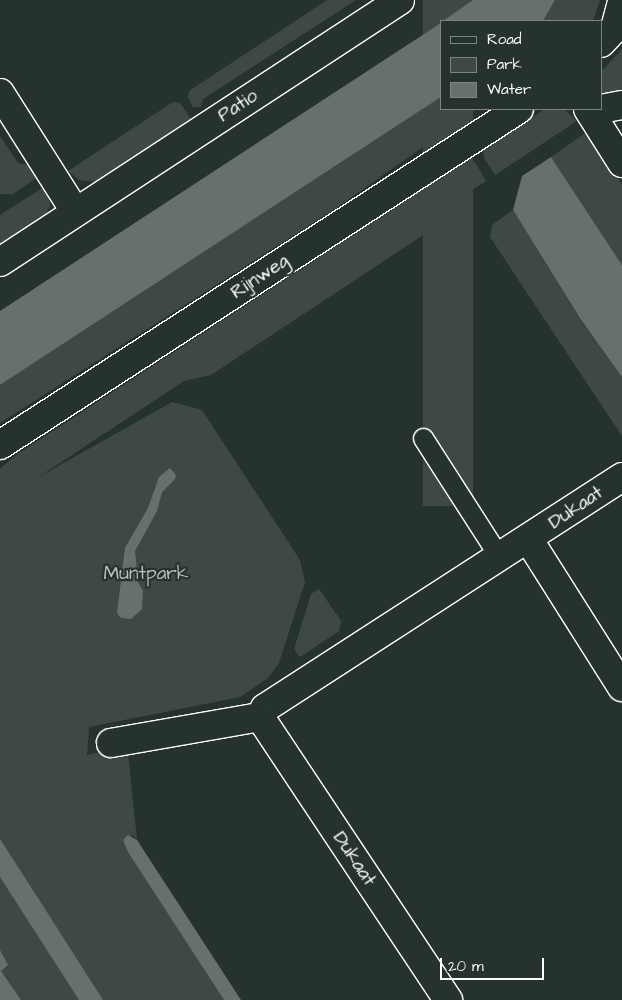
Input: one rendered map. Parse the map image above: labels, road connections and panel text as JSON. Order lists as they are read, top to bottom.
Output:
{
  "streets": {
    "street": ["Patio", "Rijnweg", "Dukaat"]
  },
  "parks": ["Muntpark"],
  "legend": ["Road", "Park", "Water"],
  "scale_bar": "20 m"
}
